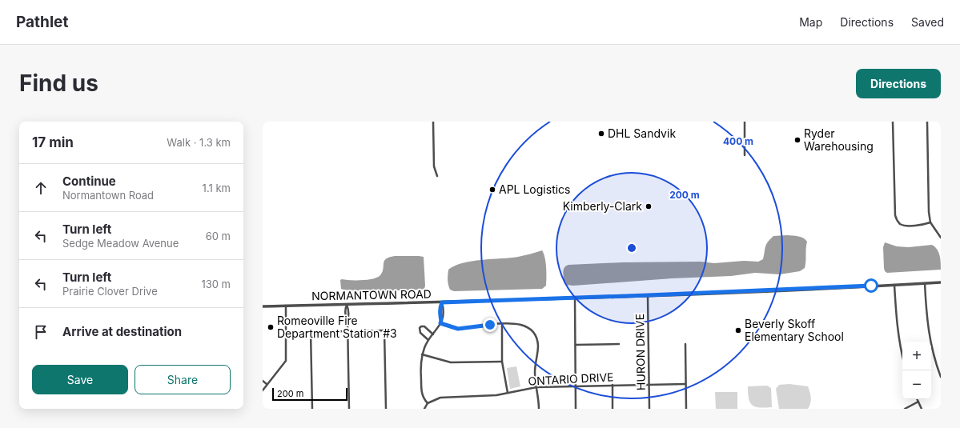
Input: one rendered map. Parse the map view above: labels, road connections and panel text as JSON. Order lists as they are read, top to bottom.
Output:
{
  "streets": {
    "street": ["NORMANTOWN ROAD", "HURON DRIVE", "ONTARIO DRIVE"]
  },
  "crossings": [
    ["NORMANTOWN ROAD", "HURON DRIVE"],
    ["HURON DRIVE", "ONTARIO DRIVE"]
  ],
  "places": [
    "DHL Sandvik",
    "Ryder Warehousing",
    "APL Logistics",
    "Kimberly-Clark",
    "Romeoville Fire Department Station #3",
    "Beverly Skoff Elementary School"
  ],
  "scale_bar": "200 m",
  "page": {
    "header": "Pathlet",
    "nav": ["Map", "Directions", "Saved"],
    "buttons": [
      "Directions",
      ["Save", "Share"]
    ],
    "title": "Find us",
    "heading": ["17 min", "Walk · 1.3 km"],
    "list": [
      ["Continue", "Normantown Road", "1.1 km"],
      ["Turn left", "Sedge Meadow Avenue", "60 m"],
      ["Turn left", "Prairie Clover Drive", "130 m"],
      "Arrive at destination"
    ],
    "map_buttons": ["+", "−"],
    "scale": "200 m"
  },
  "rings": ["400 m", "200 m"]
}
